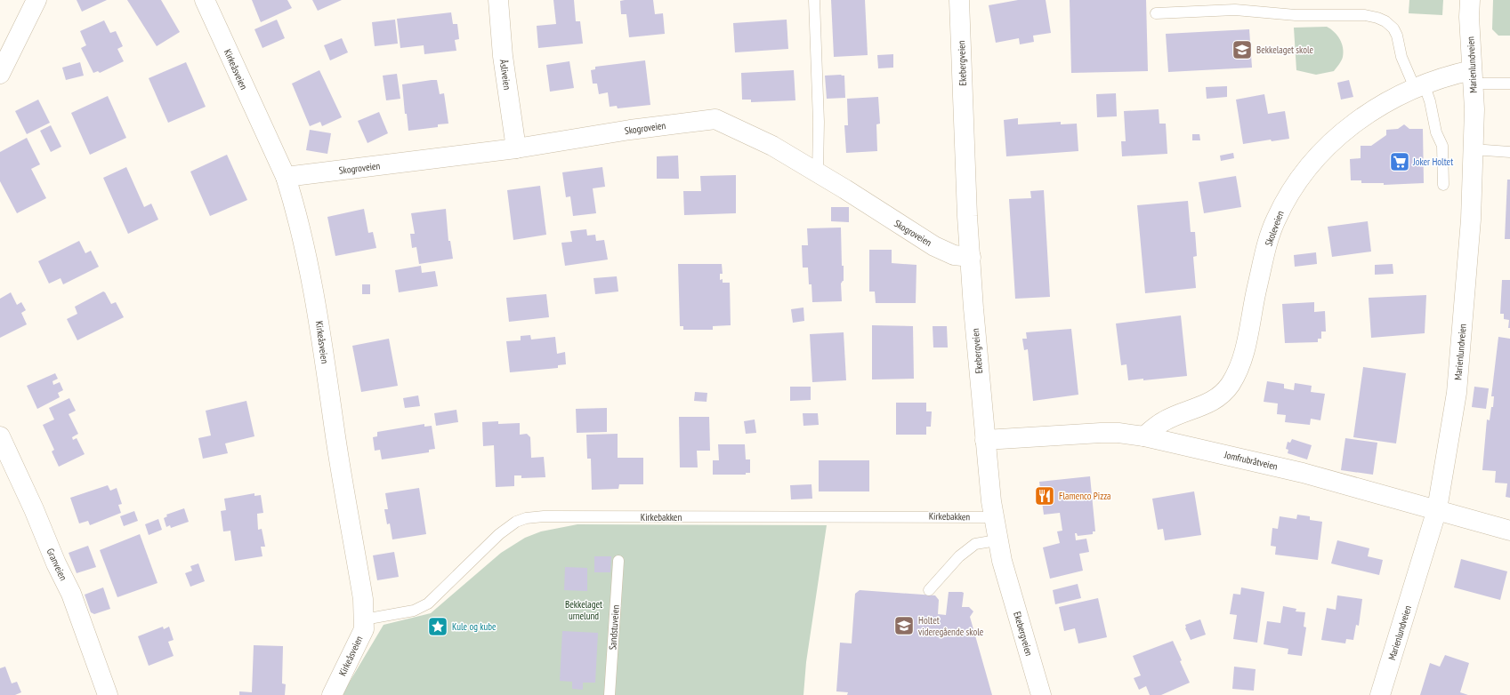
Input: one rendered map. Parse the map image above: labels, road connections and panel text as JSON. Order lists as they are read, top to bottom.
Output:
{
  "streets": {
    "street": [
      "Ekebergveien",
      "Marienlundveien",
      "Kirkeåsveien",
      "Åsliveien",
      "Skogroveien",
      "Skoleveien",
      "Jomfrubråtveien",
      "Granveien"
    ],
    "lane": ["Kirkebakken", "Sandstuveien"]
  },
  "crossings": [
    ["Ekebergveien", "Skogroveien"],
    ["Ekebergveien", "Jomfrubråtveien"],
    ["Ekebergveien", "Kirkebakken"],
    ["Marienlundveien", "Skoleveien"],
    ["Marienlundveien", "Jomfrubråtveien"],
    ["Kirkeåsveien", "Skogroveien"],
    ["Kirkeåsveien", "Kirkebakken"],
    ["Åsliveien", "Skogroveien"],
    ["Skoleveien", "Jomfrubråtveien"]
  ],
  "parks": ["Bekkelaget urnelund"],
  "places": {
    "school or university": ["Bekkelaget skole", "Holtet videregående skole"],
    "supermarket": ["Joker Holtet"],
    "restaurant": ["Flamenco Pizza"],
    "place": ["Kule og kube"]
  }
}
